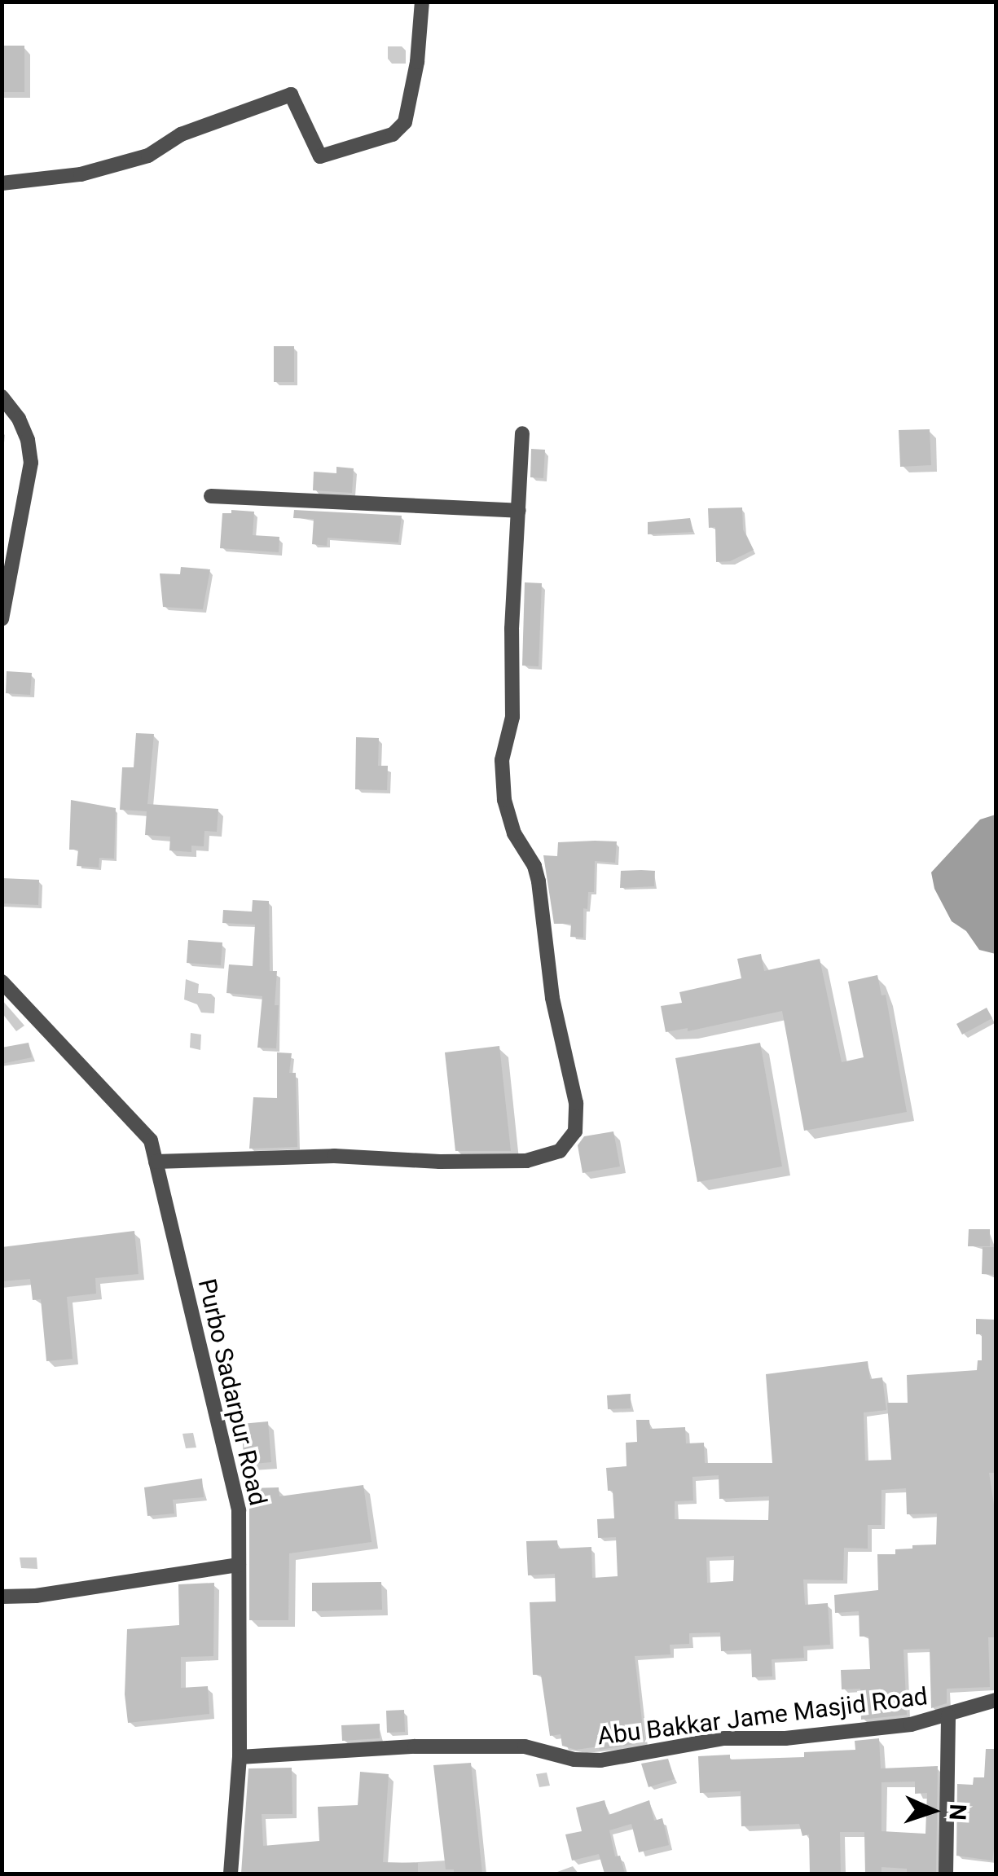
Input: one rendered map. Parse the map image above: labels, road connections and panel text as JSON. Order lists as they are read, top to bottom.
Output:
{
  "streets": {
    "street": ["Purbo Sadarpur Road", "Abu Bakkar Jame Masjid Road"]
  },
  "crossings": [
    ["Purbo Sadarpur Road", "Abu Bakkar Jame Masjid Road"]
  ],
  "north": "right"
}
